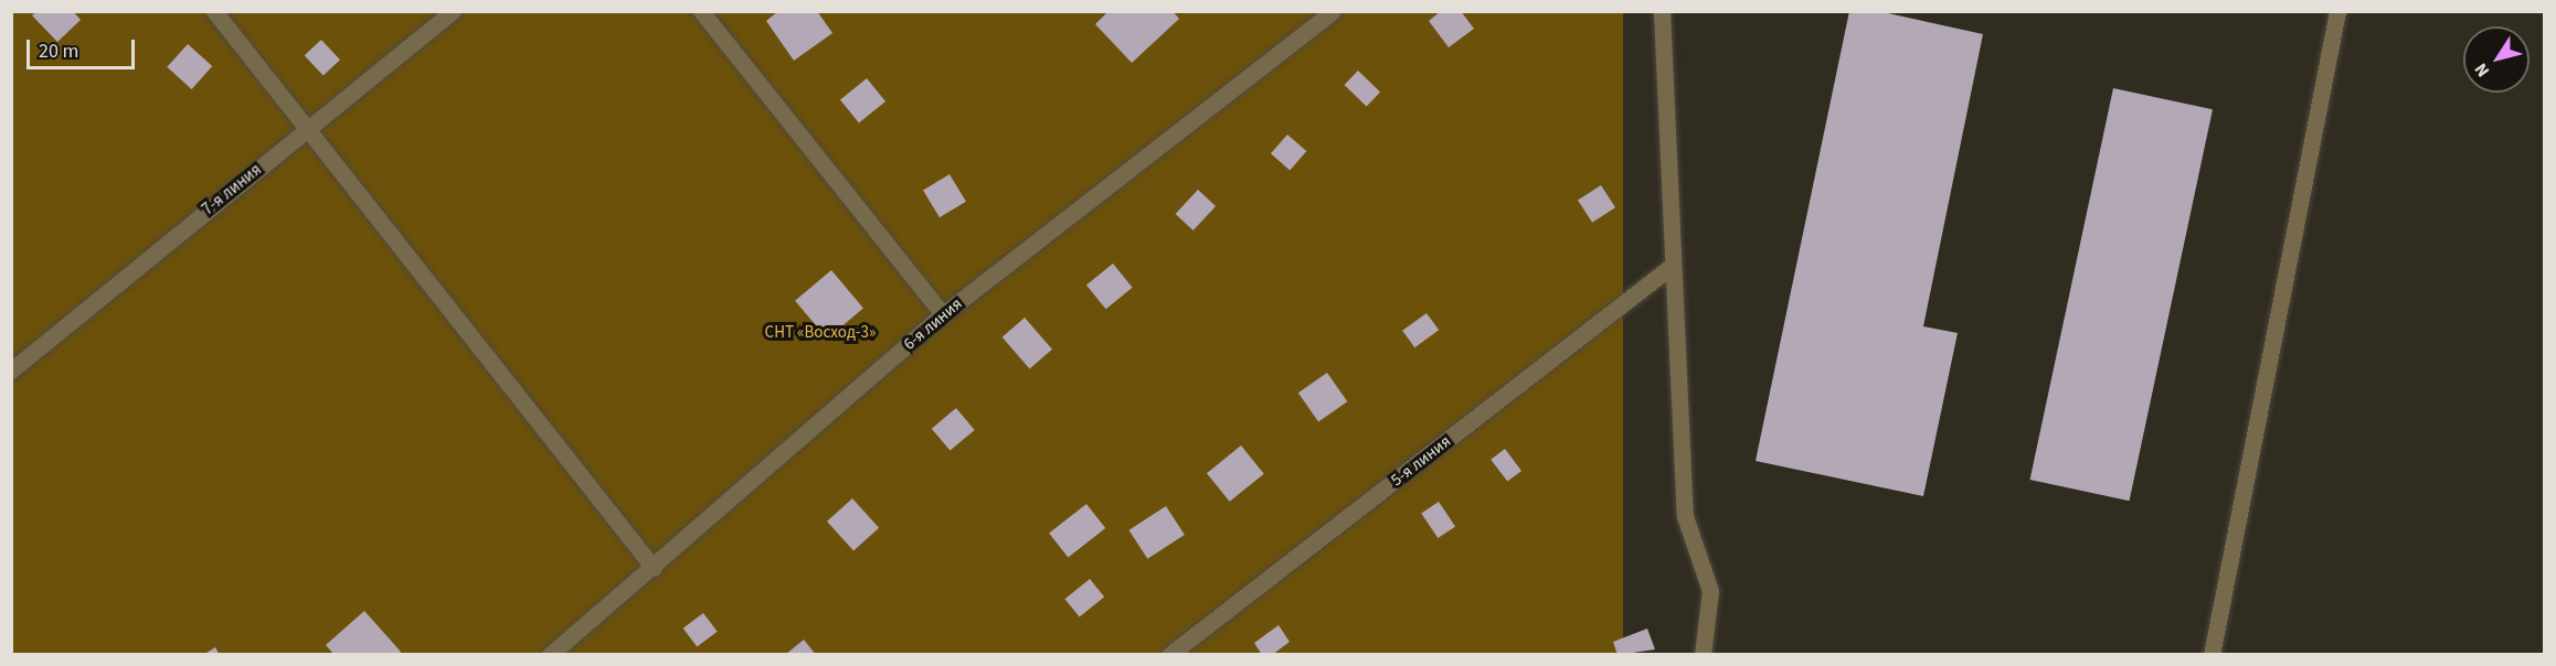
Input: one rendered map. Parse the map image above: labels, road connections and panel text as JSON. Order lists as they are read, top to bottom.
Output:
{
  "streets": {
    "street": ["7-я линия", "6-я линия", "5-я линия"]
  },
  "parks": ["СНТ «Восход-3»"],
  "scale_bar": "20 m",
  "north": "bottom left"
}
